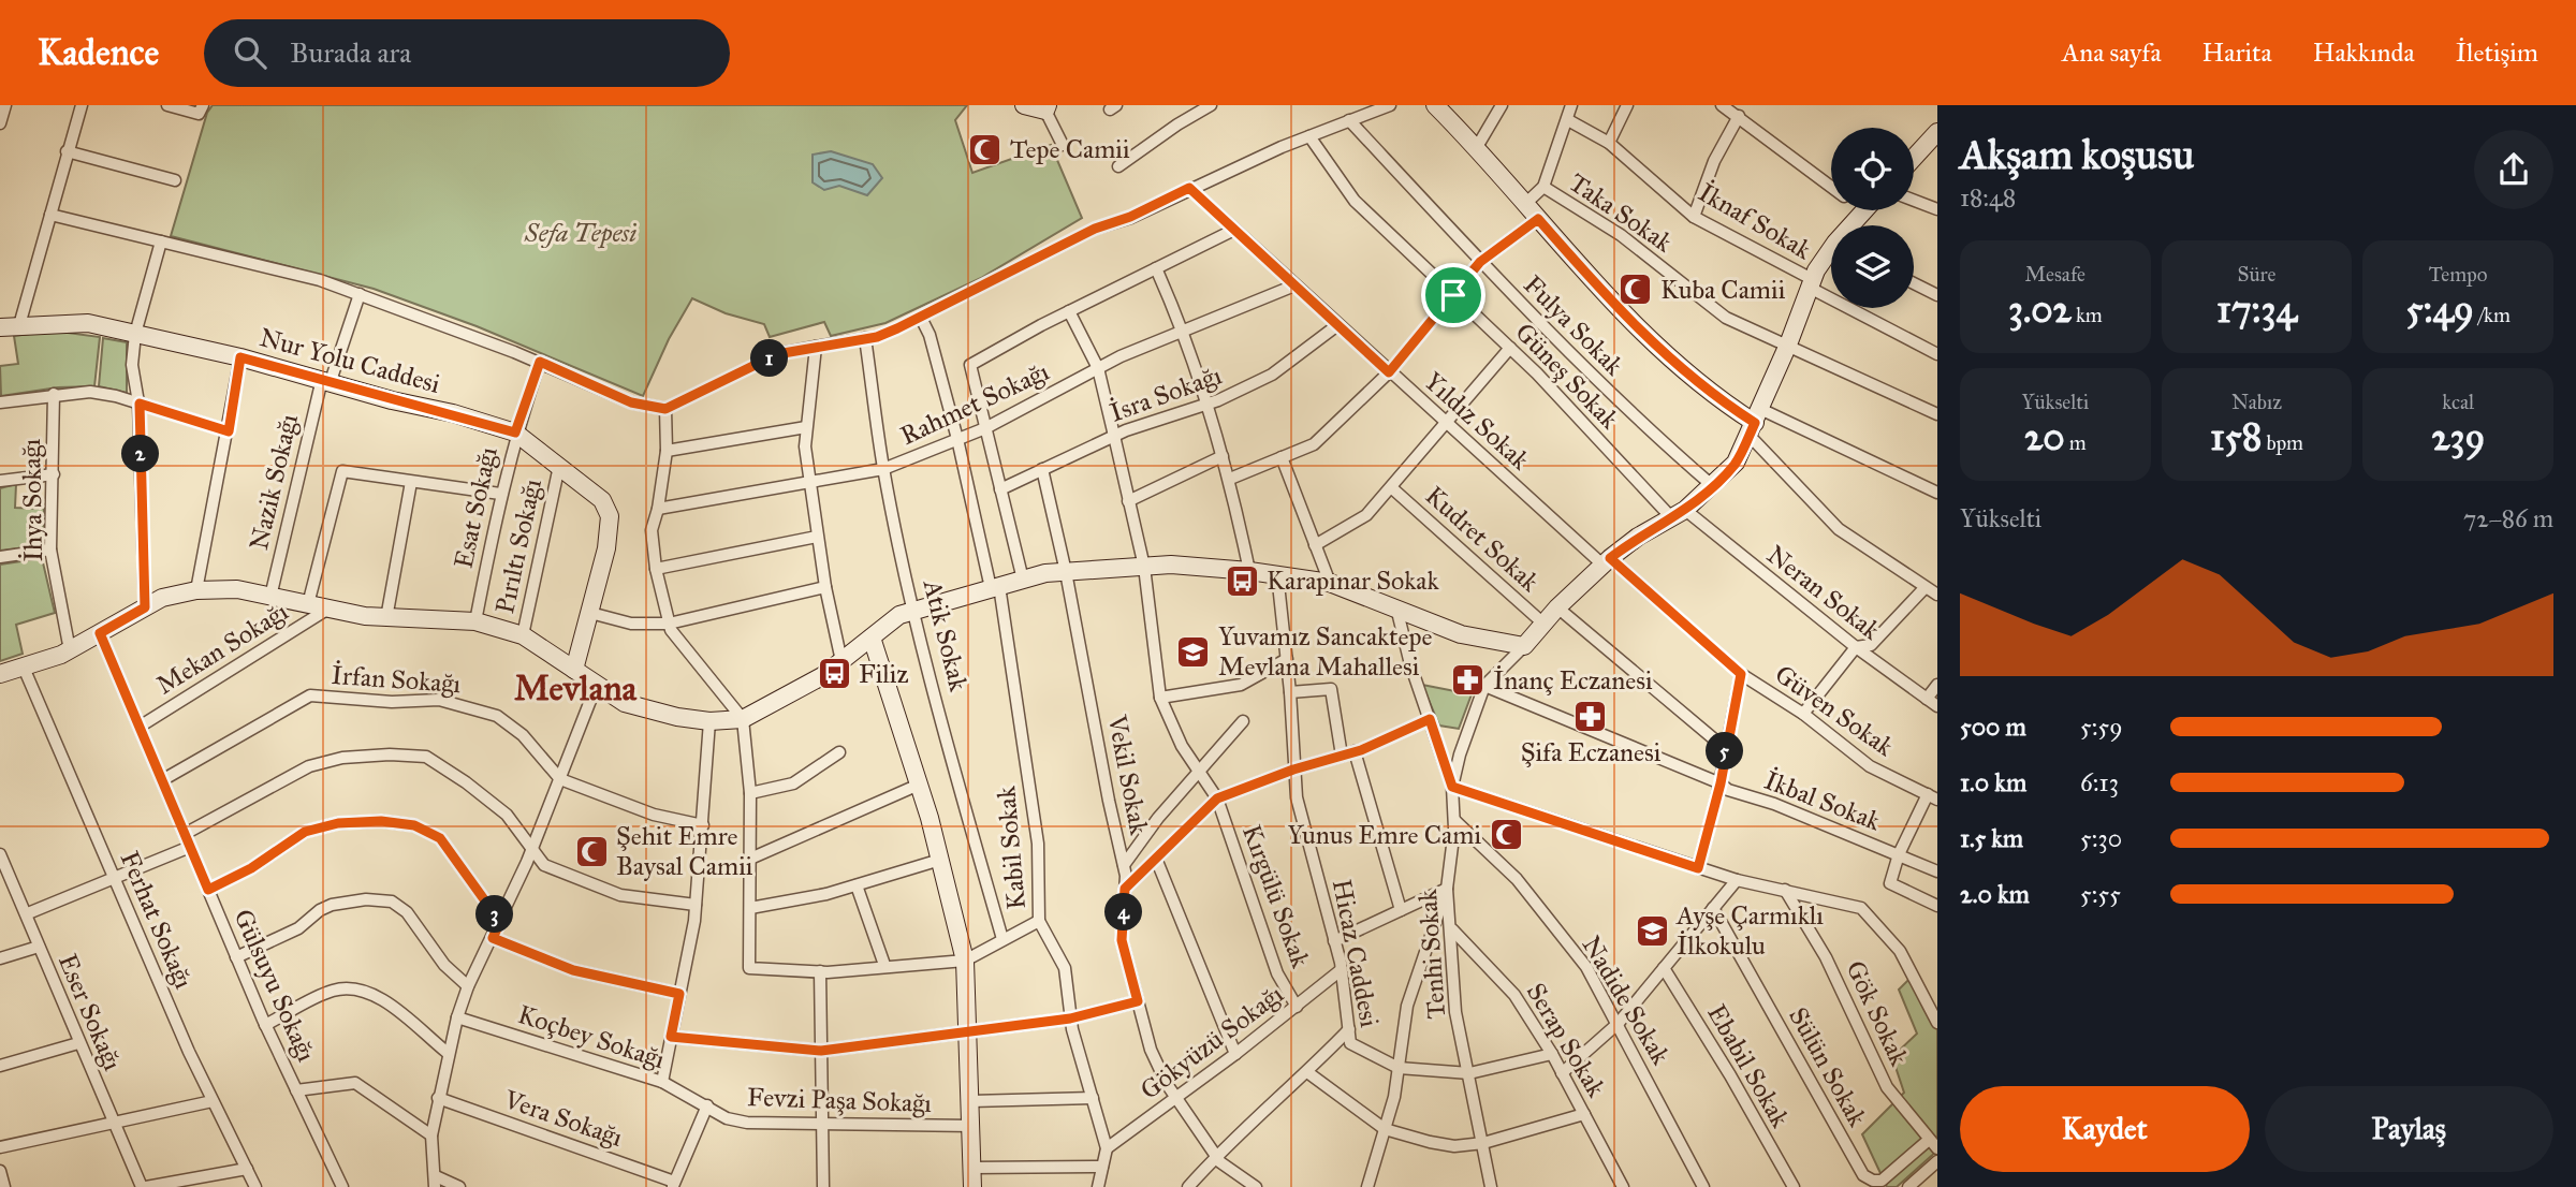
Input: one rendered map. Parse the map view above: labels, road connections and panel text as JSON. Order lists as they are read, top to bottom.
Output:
{
  "streets": {
    "main road": ["Nur Yolu Caddesi"],
    "street": [
      "Taka Sokak",
      "İknaf Sokak",
      "Fulya Sokak",
      "Güneş Sokak",
      "İsra Sokağı",
      "Rahmet Sokağı",
      "Yıldız Sokak",
      "Nazik Sokağı",
      "İhya Sokağı",
      "Esat Sokağı",
      "Kudret Sokak",
      "Pırıltı Sokağı",
      "Neran Sokak",
      "Atik Sokak",
      "Mekan Sokağı",
      "İrfan Sokağı",
      "Güven Sokak",
      "Vekil Sokak",
      "İkbal Sokak",
      "Kabil Sokak",
      "Kırgülü Sokak",
      "Ferhat Sokağı",
      "Hicaz Caddesi",
      "Tenhi Sokak",
      "Gülsuyu Sokağı",
      "Nadide Sokak",
      "Eser Sokağı",
      "Gök Sokak",
      "Koçbey Sokağı",
      "Serap Sokak",
      "Gökyüzü Sokağı",
      "Ebabil Sokak",
      "Sülün Sokak",
      "Fevzi Paşa Sokağı",
      "Vera Sokağı"
    ]
  },
  "crossings": [
    ["Nur Yolu Caddesi", "Nazik Sokağı"],
    ["Nur Yolu Caddesi", "Esat Sokağı"],
    ["Nur Yolu Caddesi", "Pırıltı Sokağı"],
    ["Güneş Sokak", "Neran Sokak"],
    ["İsra Sokağı", "Yıldız Sokak"],
    ["İsra Sokağı", "Vekil Sokak"],
    ["İsra Sokağı", "Kırgülü Sokak"],
    ["Rahmet Sokağı", "Yıldız Sokak"],
    ["Rahmet Sokağı", "Atik Sokak"],
    ["Rahmet Sokağı", "Kabil Sokak"],
    ["Rahmet Sokağı", "Kırgülü Sokak"],
    ["Yıldız Sokak", "Güven Sokak"],
    ["Mekan Sokağı", "Gülsuyu Sokağı"],
    ["İrfan Sokağı", "Gülsuyu Sokağı"],
    ["Vekil Sokak", "Gökyüzü Sokağı"],
    ["İkbal Sokak", "Tenhi Sokak"],
    ["Kabil Sokak", "Gökyüzü Sokağı"],
    ["Kırgülü Sokak", "Gökyüzü Sokağı"],
    ["Hicaz Caddesi", "Tenhi Sokak"],
    ["Hicaz Caddesi", "Serap Sokak"],
    ["Hicaz Caddesi", "Gökyüzü Sokağı"],
    ["Tenhi Sokak", "Nadide Sokak"],
    ["Tenhi Sokak", "Serap Sokak"],
    ["Gök Sokak", "Sülün Sokak"],
    ["Koçbey Sokağı", "Fevzi Paşa Sokağı"]
  ],
  "districts": ["Mevlana"],
  "parks": ["Sefa Tepesi"],
  "places": {
    "mosque": [
      "Tepe Camii",
      "Kuba Camii",
      "Yunus Emre Cami",
      "Şehit Emre Baysal Camii"
    ],
    "bus stop": ["Karapınar Sokak", "Filiz"],
    "school or university": ["Yuvamız Sancaktepe Mevlana Mahallesi", "Ayşe Çarmıklı İlkokulu"],
    "pharmacy": ["İnanç Eczanesi", "Şifa Eczanesi"]
  },
  "page": {
    "header": "Kadence",
    "search": "Burada ara",
    "nav": [
      "Ana sayfa",
      "Harita",
      "Hakkında",
      "İletişim"
    ],
    "heading": ["Akşam koşusu", "18:48"],
    "stats": [
      ["Mesafe", "3.02 km"],
      ["Süre", "17:34"],
      ["Tempo", "5:49 /km"],
      ["Yükselti", "20 m"],
      ["Nabız", "158 bpm"],
      ["kcal", "239"]
    ],
    "pins": [
      "1",
      "2",
      "5",
      "4",
      "3"
    ],
    "chart": ["Yükselti", "72–86 m"],
    "list": [
      {
        "name": "500 m",
        "note": "5:59"
      },
      {
        "name": "1.0 km",
        "note": "6:13"
      },
      {
        "name": "1.5 km",
        "note": "5:30"
      },
      {
        "name": "2.0 km",
        "note": "5:55"
      }
    ],
    "buttons": ["Kaydet", "Paylaş"]
  }
}
